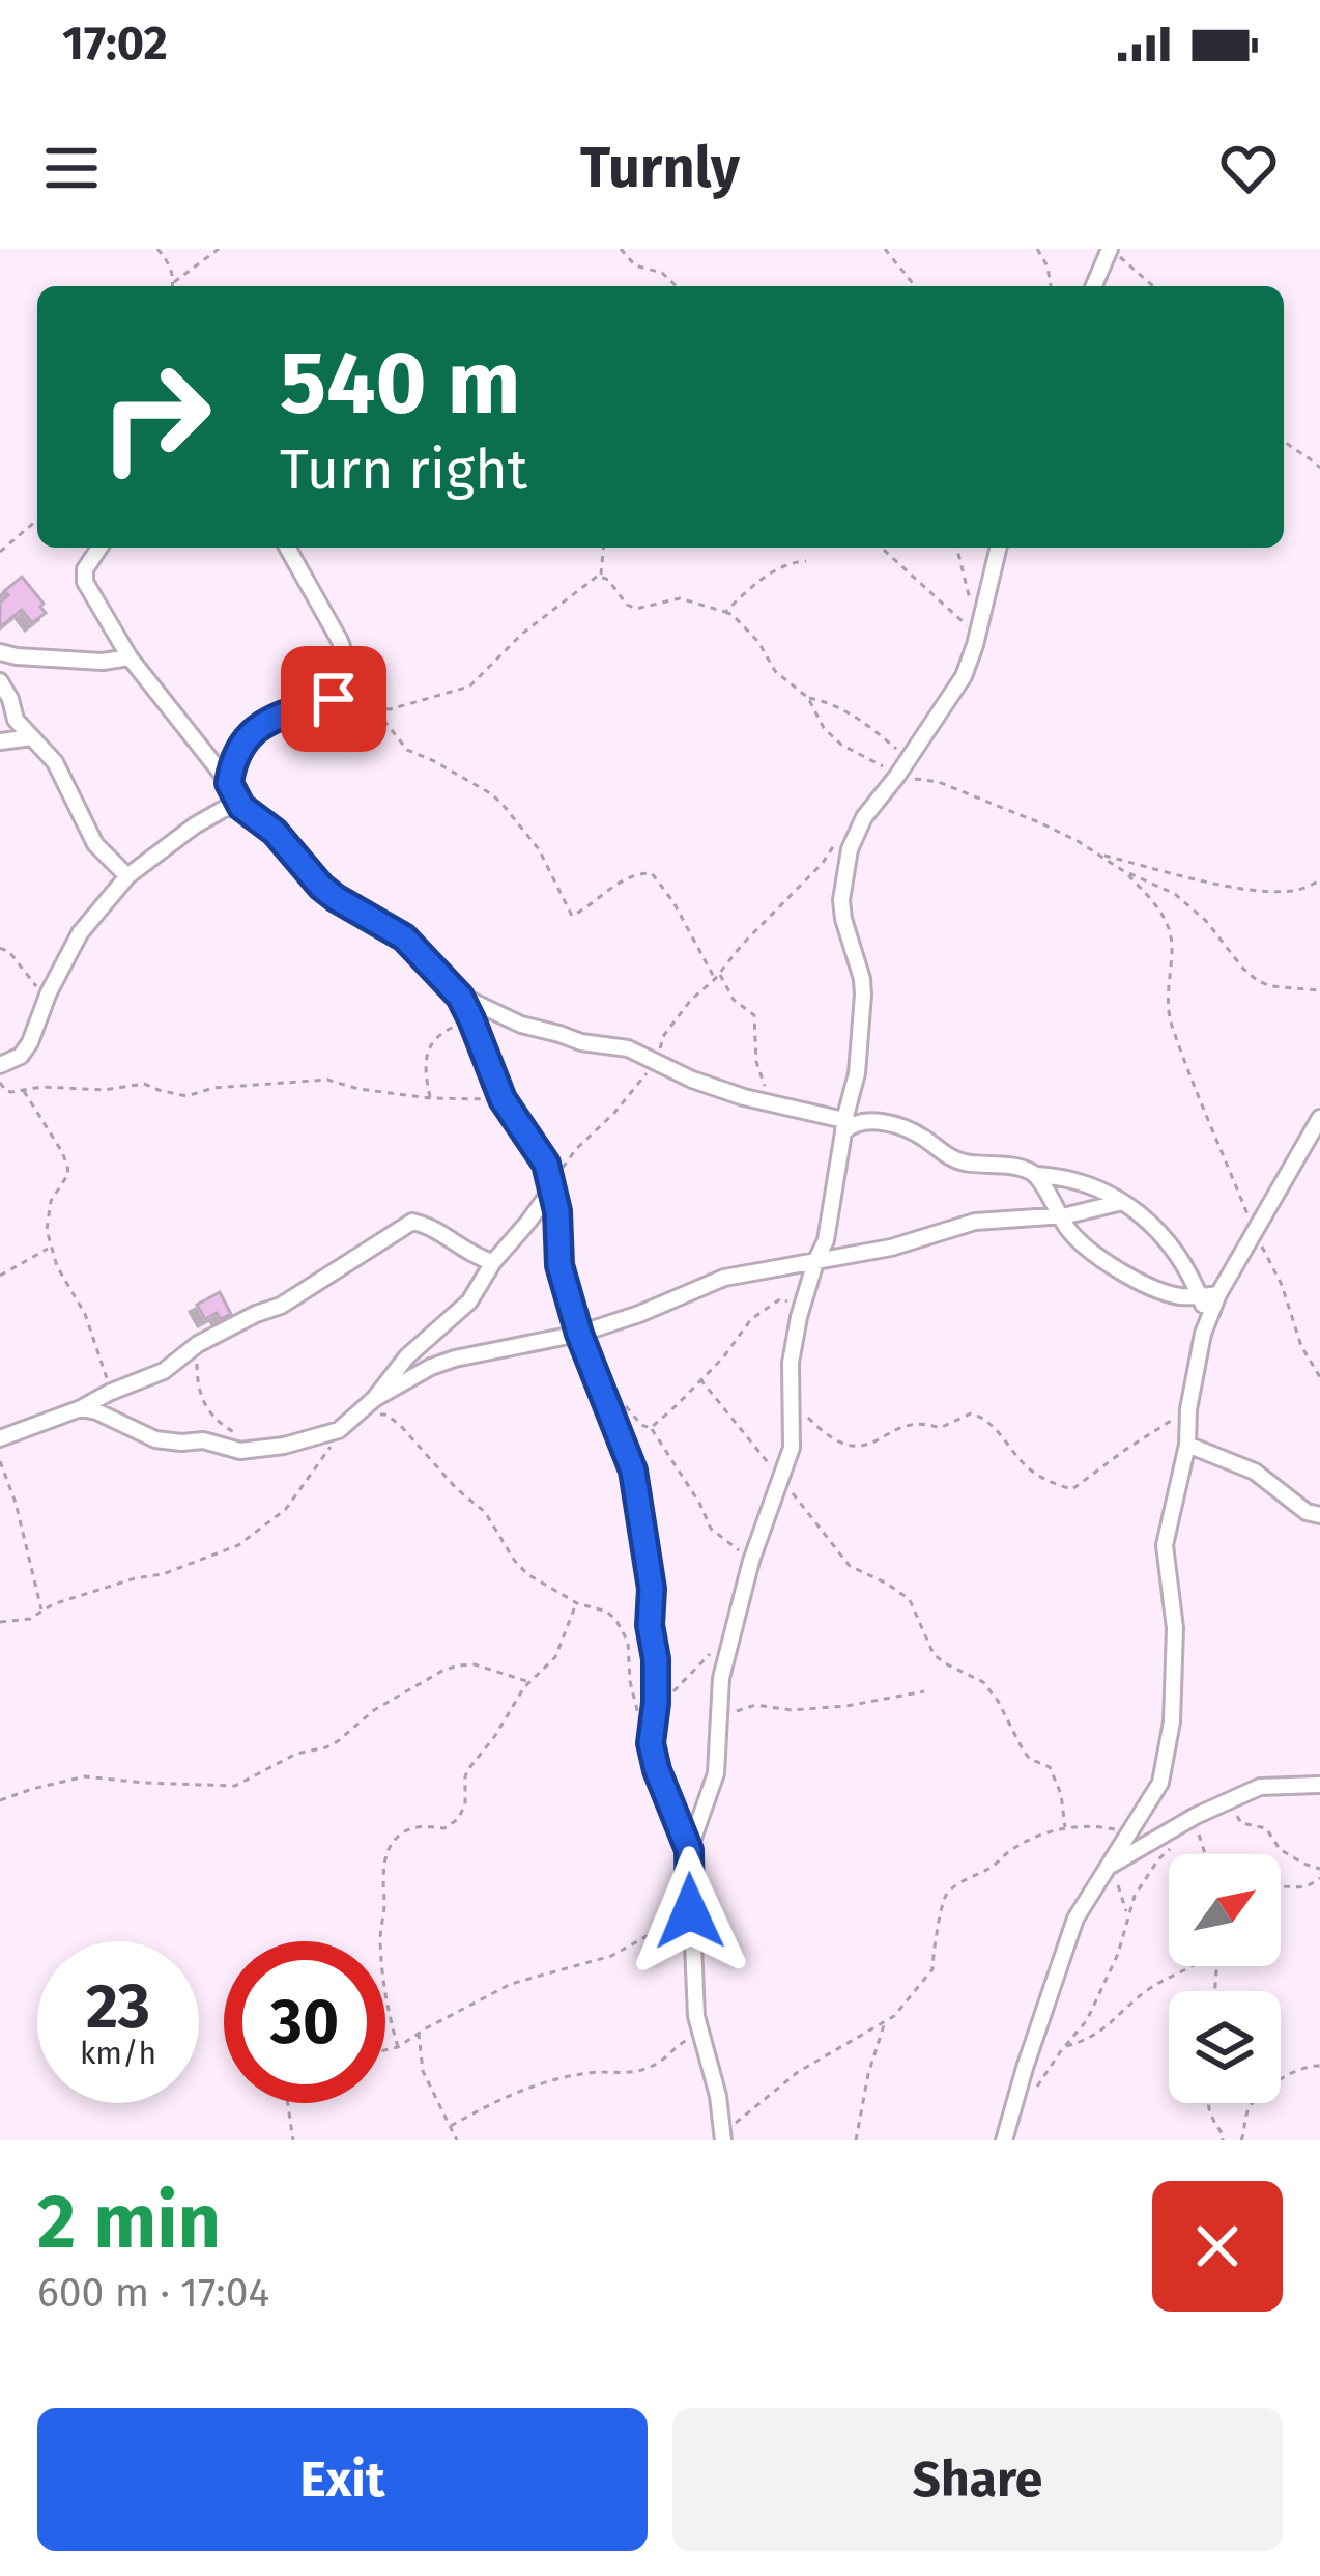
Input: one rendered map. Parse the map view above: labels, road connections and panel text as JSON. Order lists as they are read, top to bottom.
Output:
{
  "north": "top right",
  "page": {
    "status": "17:02",
    "header": "Turnly",
    "turn": ["540 m", "Turn right"],
    "speed": "23 km/h",
    "limit": "30",
    "heading": ["2 min", "600 m · 17:04"],
    "buttons": ["Exit", "Share"]
  }
}
